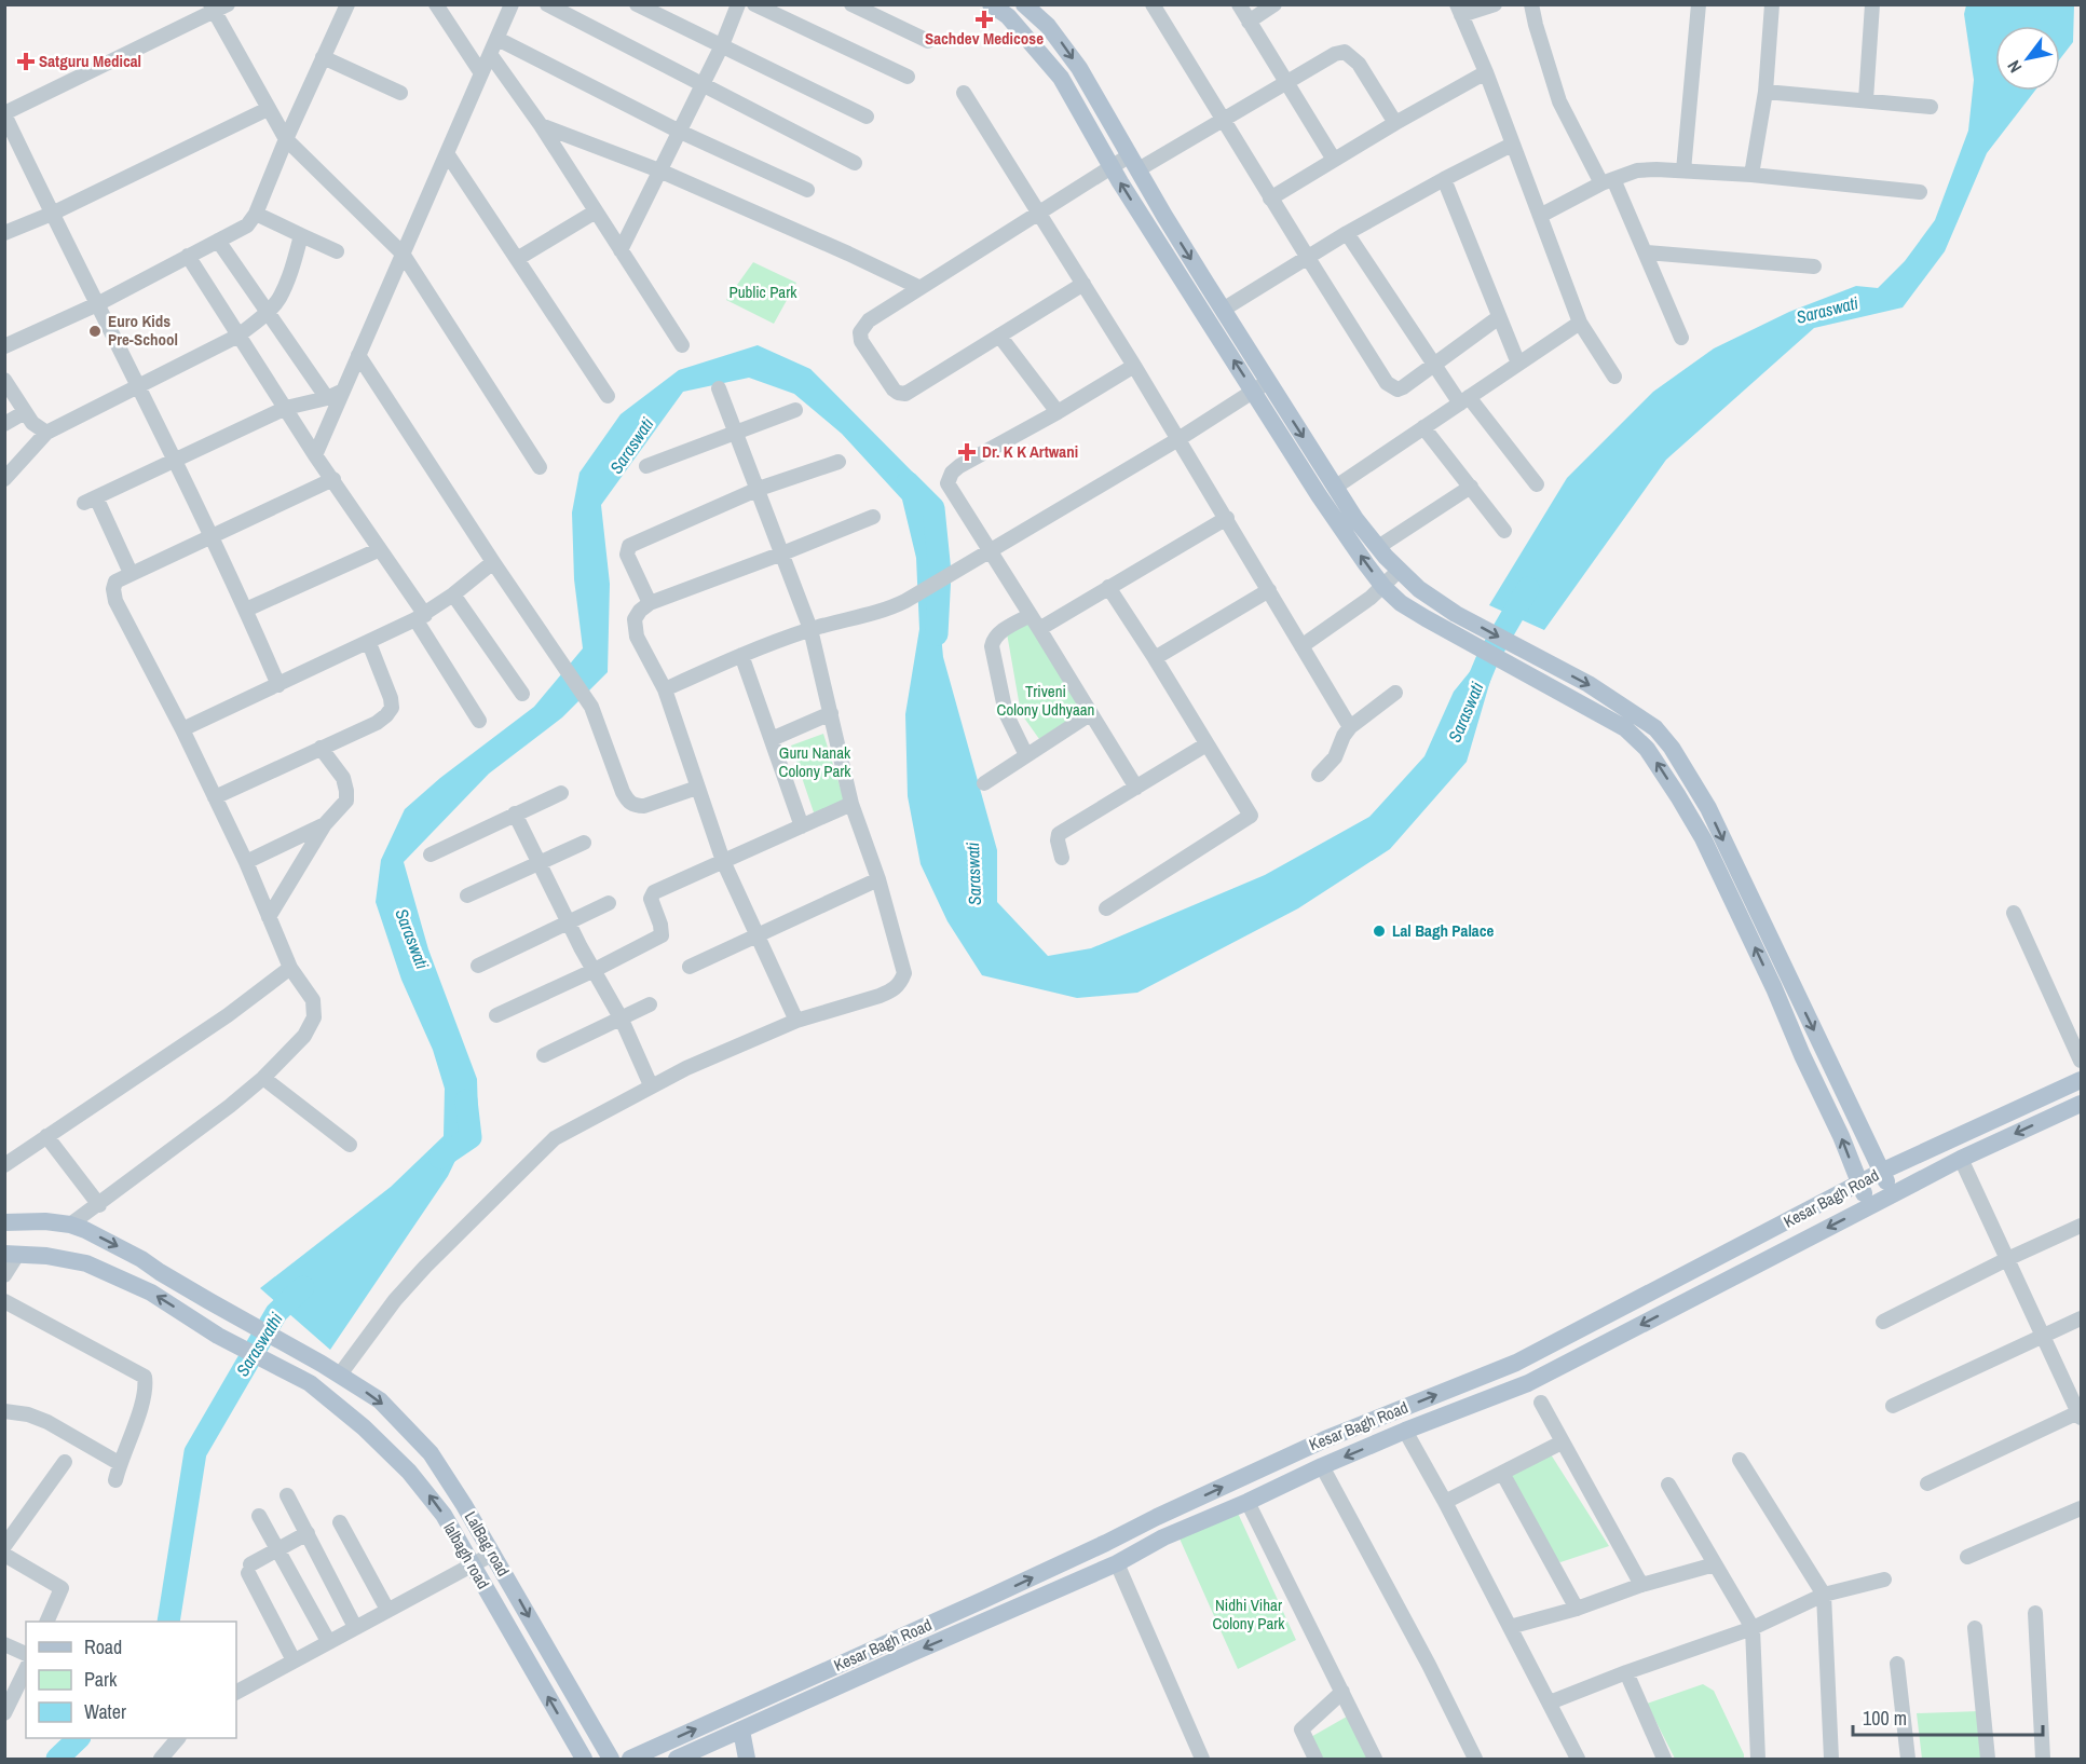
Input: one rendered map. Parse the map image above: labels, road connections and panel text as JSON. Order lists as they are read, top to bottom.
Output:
{
  "streets": {
    "main road": ["Kesar Bagh Road", "LalBag road", "lalbagh road"]
  },
  "one_way": ["LalBag road", "lalbagh road"],
  "water": ["Saraswati", "Saraswathi"],
  "parks": [
    "Public Park",
    "Triveni Colony Udhyaan",
    "Guru Nanak Colony Park",
    "Nidhi Vihar Colony Park"
  ],
  "places": {
    "health": ["Sachdev Medicose", "Satguru Medical", "Dr. K K Artwani"],
    "other": ["Euro Kids Pre-School", "Lal Bagh Palace"]
  },
  "legend": ["Road", "Park", "Water"],
  "scale_bar": "100 m",
  "north": "bottom left"
}
